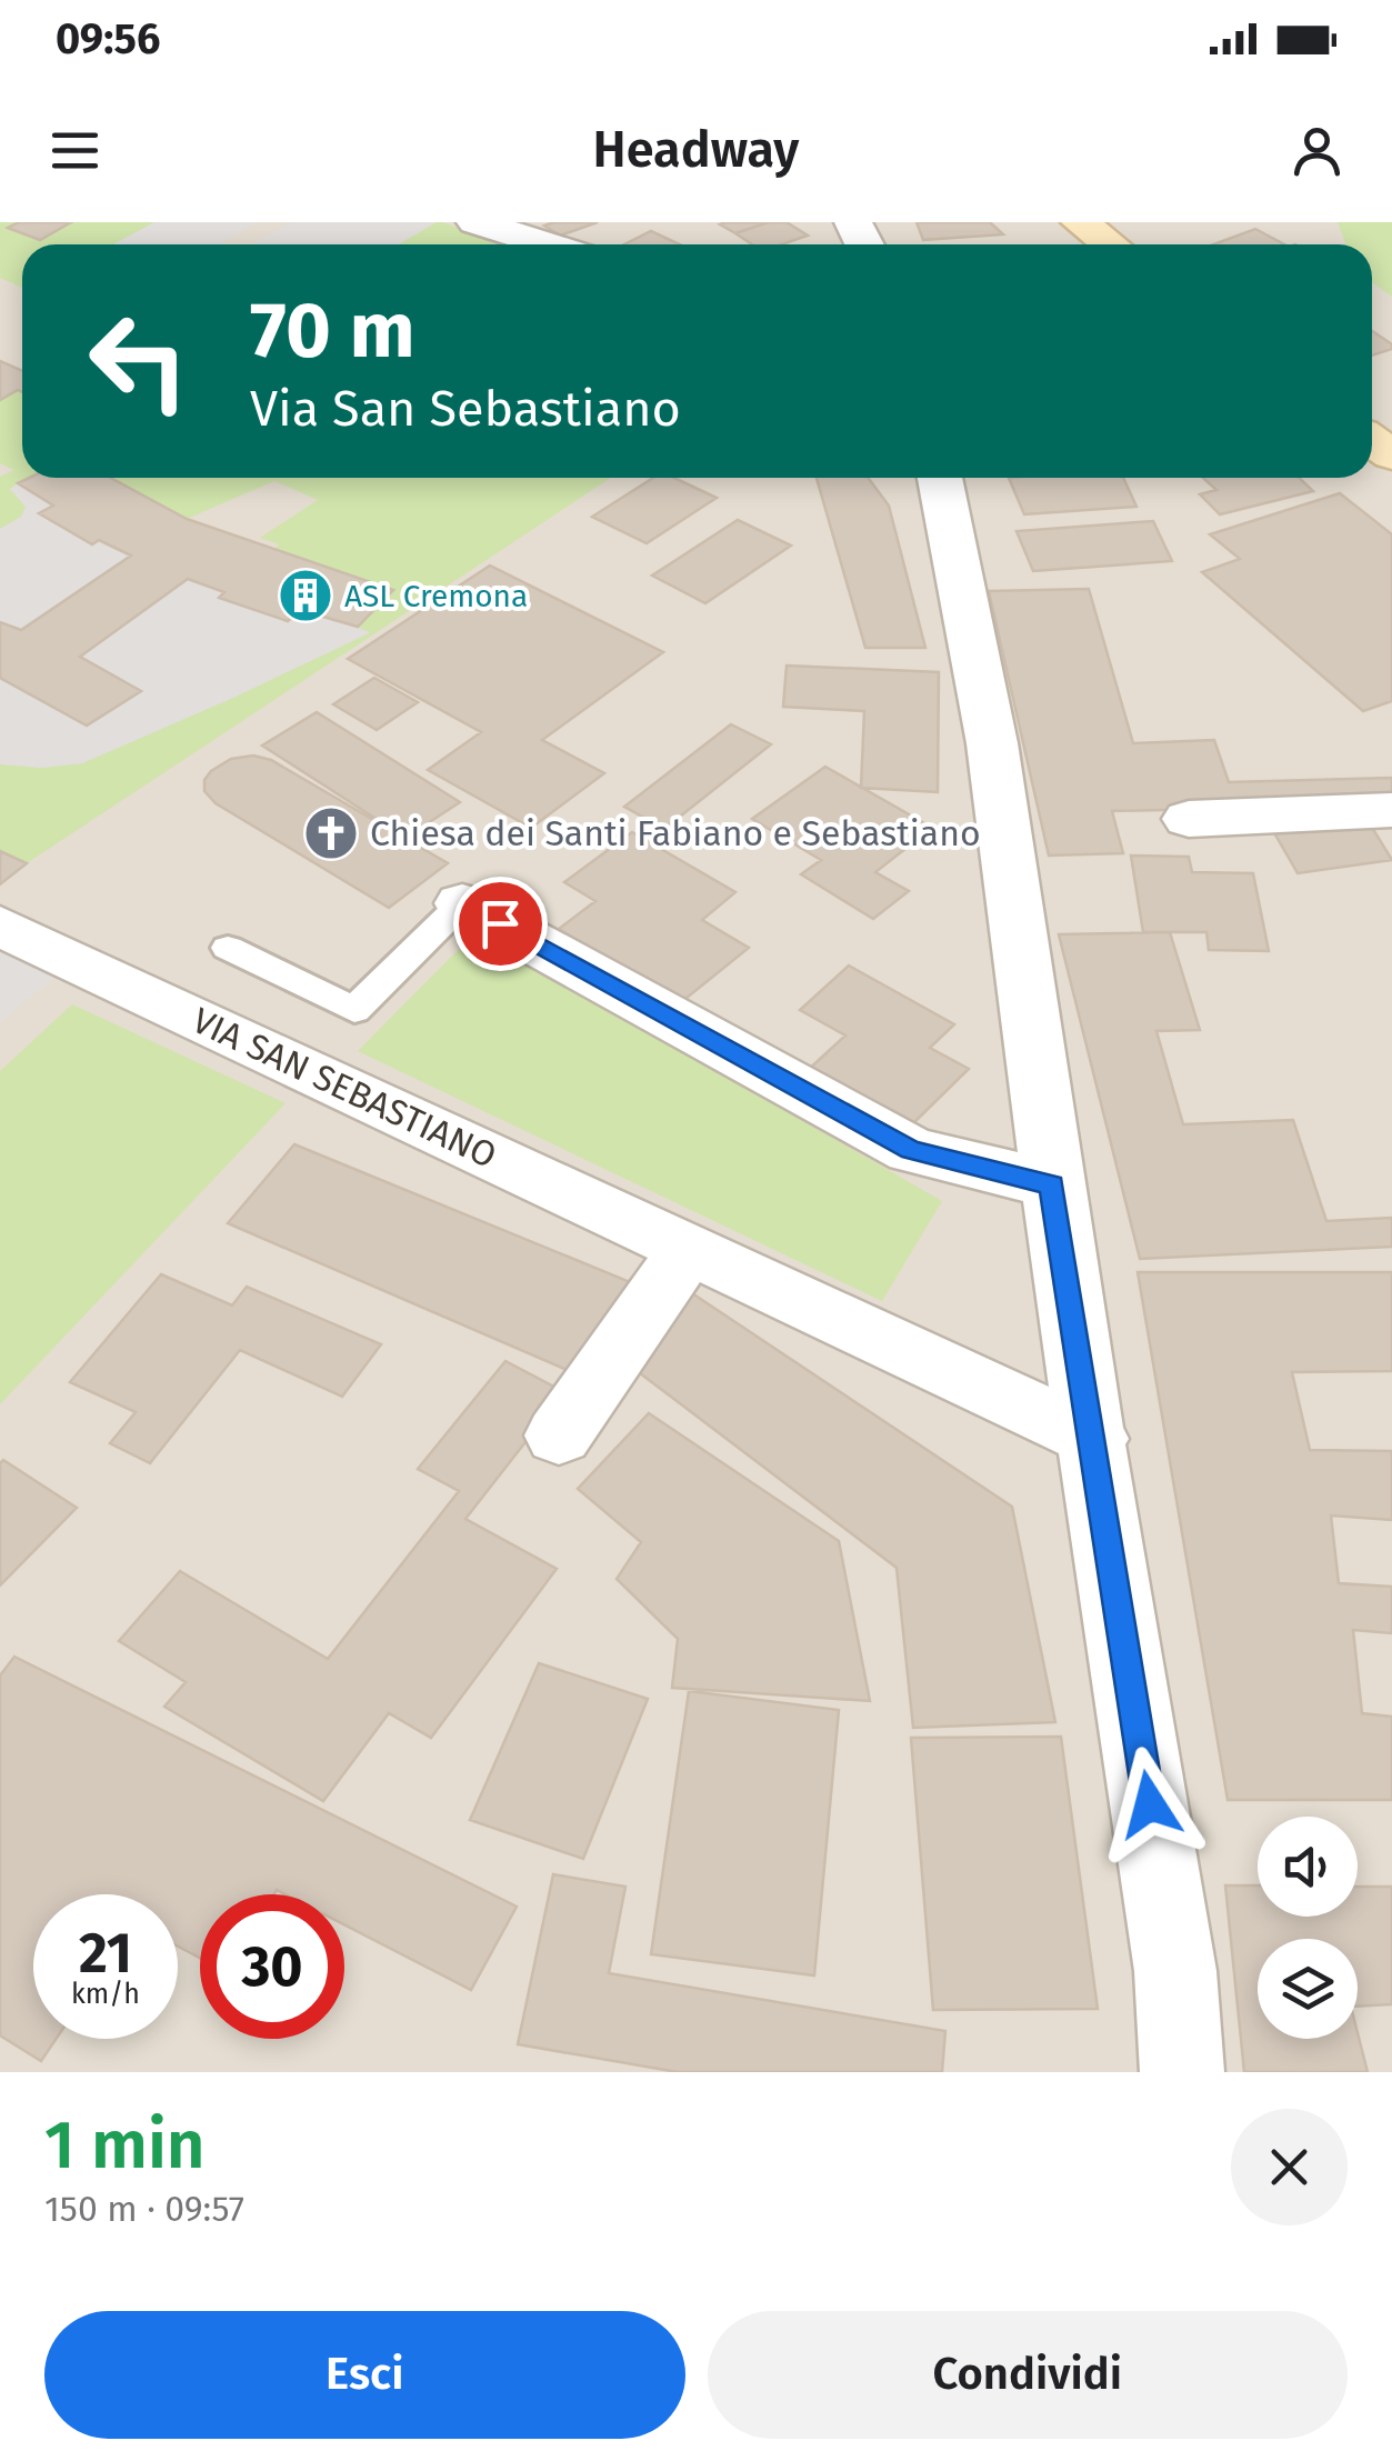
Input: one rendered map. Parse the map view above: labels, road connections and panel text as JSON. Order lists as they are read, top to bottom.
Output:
{
  "streets": {
    "street": ["VIA SAN SEBASTIANO"]
  },
  "places": {
    "building": ["ASL Cremona"],
    "church": ["Chiesa dei Santi Fabiano e Sebastiano"]
  },
  "page": {
    "status": "09:56",
    "header": "Headway",
    "turn": ["70 m", "Via San Sebastiano"],
    "speed": "21 km/h",
    "limit": "30",
    "heading": ["1 min", "150 m · 09:57"],
    "buttons": ["Esci", "Condividi"]
  }
}
